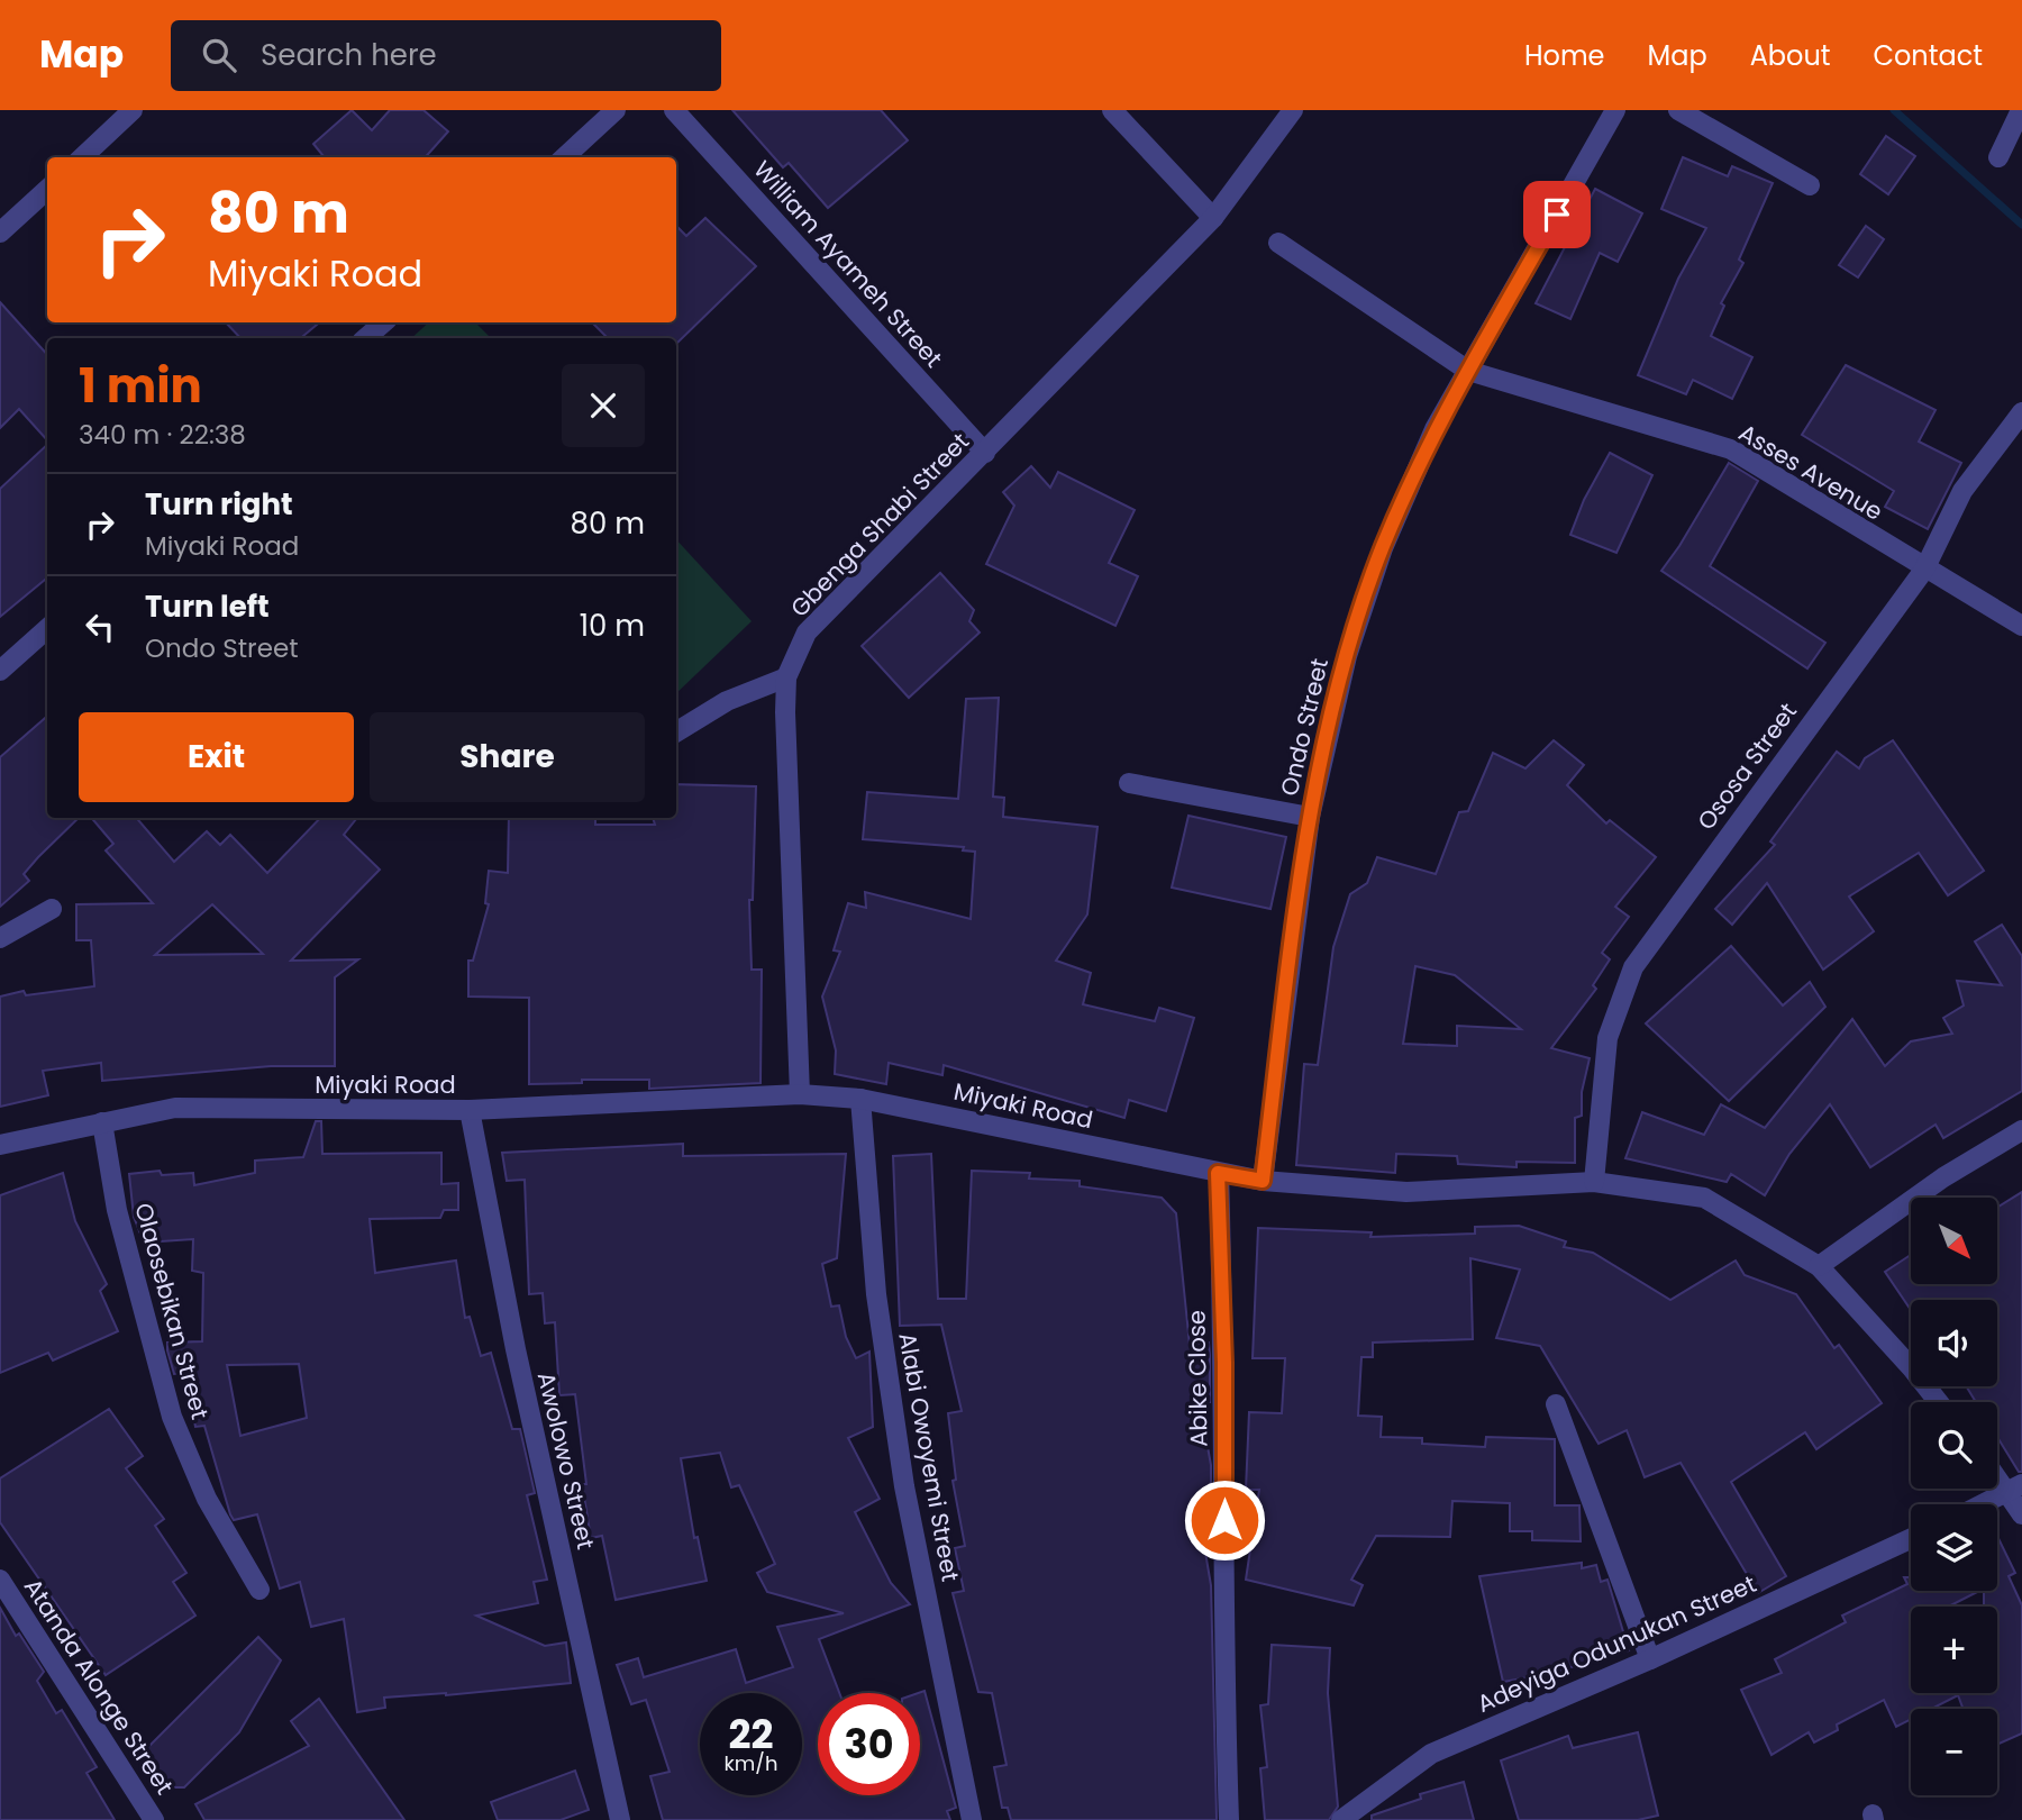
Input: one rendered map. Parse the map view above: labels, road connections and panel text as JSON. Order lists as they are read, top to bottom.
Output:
{
  "streets": {
    "street": [
      "William Ayameh Street",
      "Asses Avenue",
      "Gbenga Shabi Street",
      "Ondo Street",
      "Ososa Street",
      "Miyaki Road",
      "Olaosebikan Street",
      "Abike Close",
      "Alabi Owoyemi Street",
      "Awolowo Street",
      "Adeyiga Odunukan Street",
      "Atanda Alonge Street"
    ]
  },
  "crossings": [
    ["William Ayameh Street", "Gbenga Shabi Street"],
    ["Asses Avenue", "Ondo Street"],
    ["Asses Avenue", "Ososa Street"],
    ["Gbenga Shabi Street", "Miyaki Road"],
    ["Ondo Street", "Miyaki Road"],
    ["Ososa Street", "Miyaki Road"],
    ["Miyaki Road", "Olaosebikan Street"],
    ["Miyaki Road", "Abike Close"],
    ["Miyaki Road", "Alabi Owoyemi Street"],
    ["Miyaki Road", "Awolowo Street"]
  ],
  "north": "bottom right",
  "page": {
    "header": "Map",
    "search": "Search here",
    "nav": [
      "Home",
      "Map",
      "About",
      "Contact"
    ],
    "turn": ["80 m", "Miyaki Road"],
    "heading": ["1 min", "340 m · 22:38"],
    "list": [
      {
        "name": "Turn right",
        "note": "Miyaki Road",
        "value": "80 m"
      },
      {
        "name": "Turn left",
        "note": "Ondo Street",
        "value": "10 m"
      }
    ],
    "buttons": ["Exit", "Share"],
    "map_buttons": ["+", "−"],
    "speed": "22 km/h",
    "limit": "30"
  }
}
